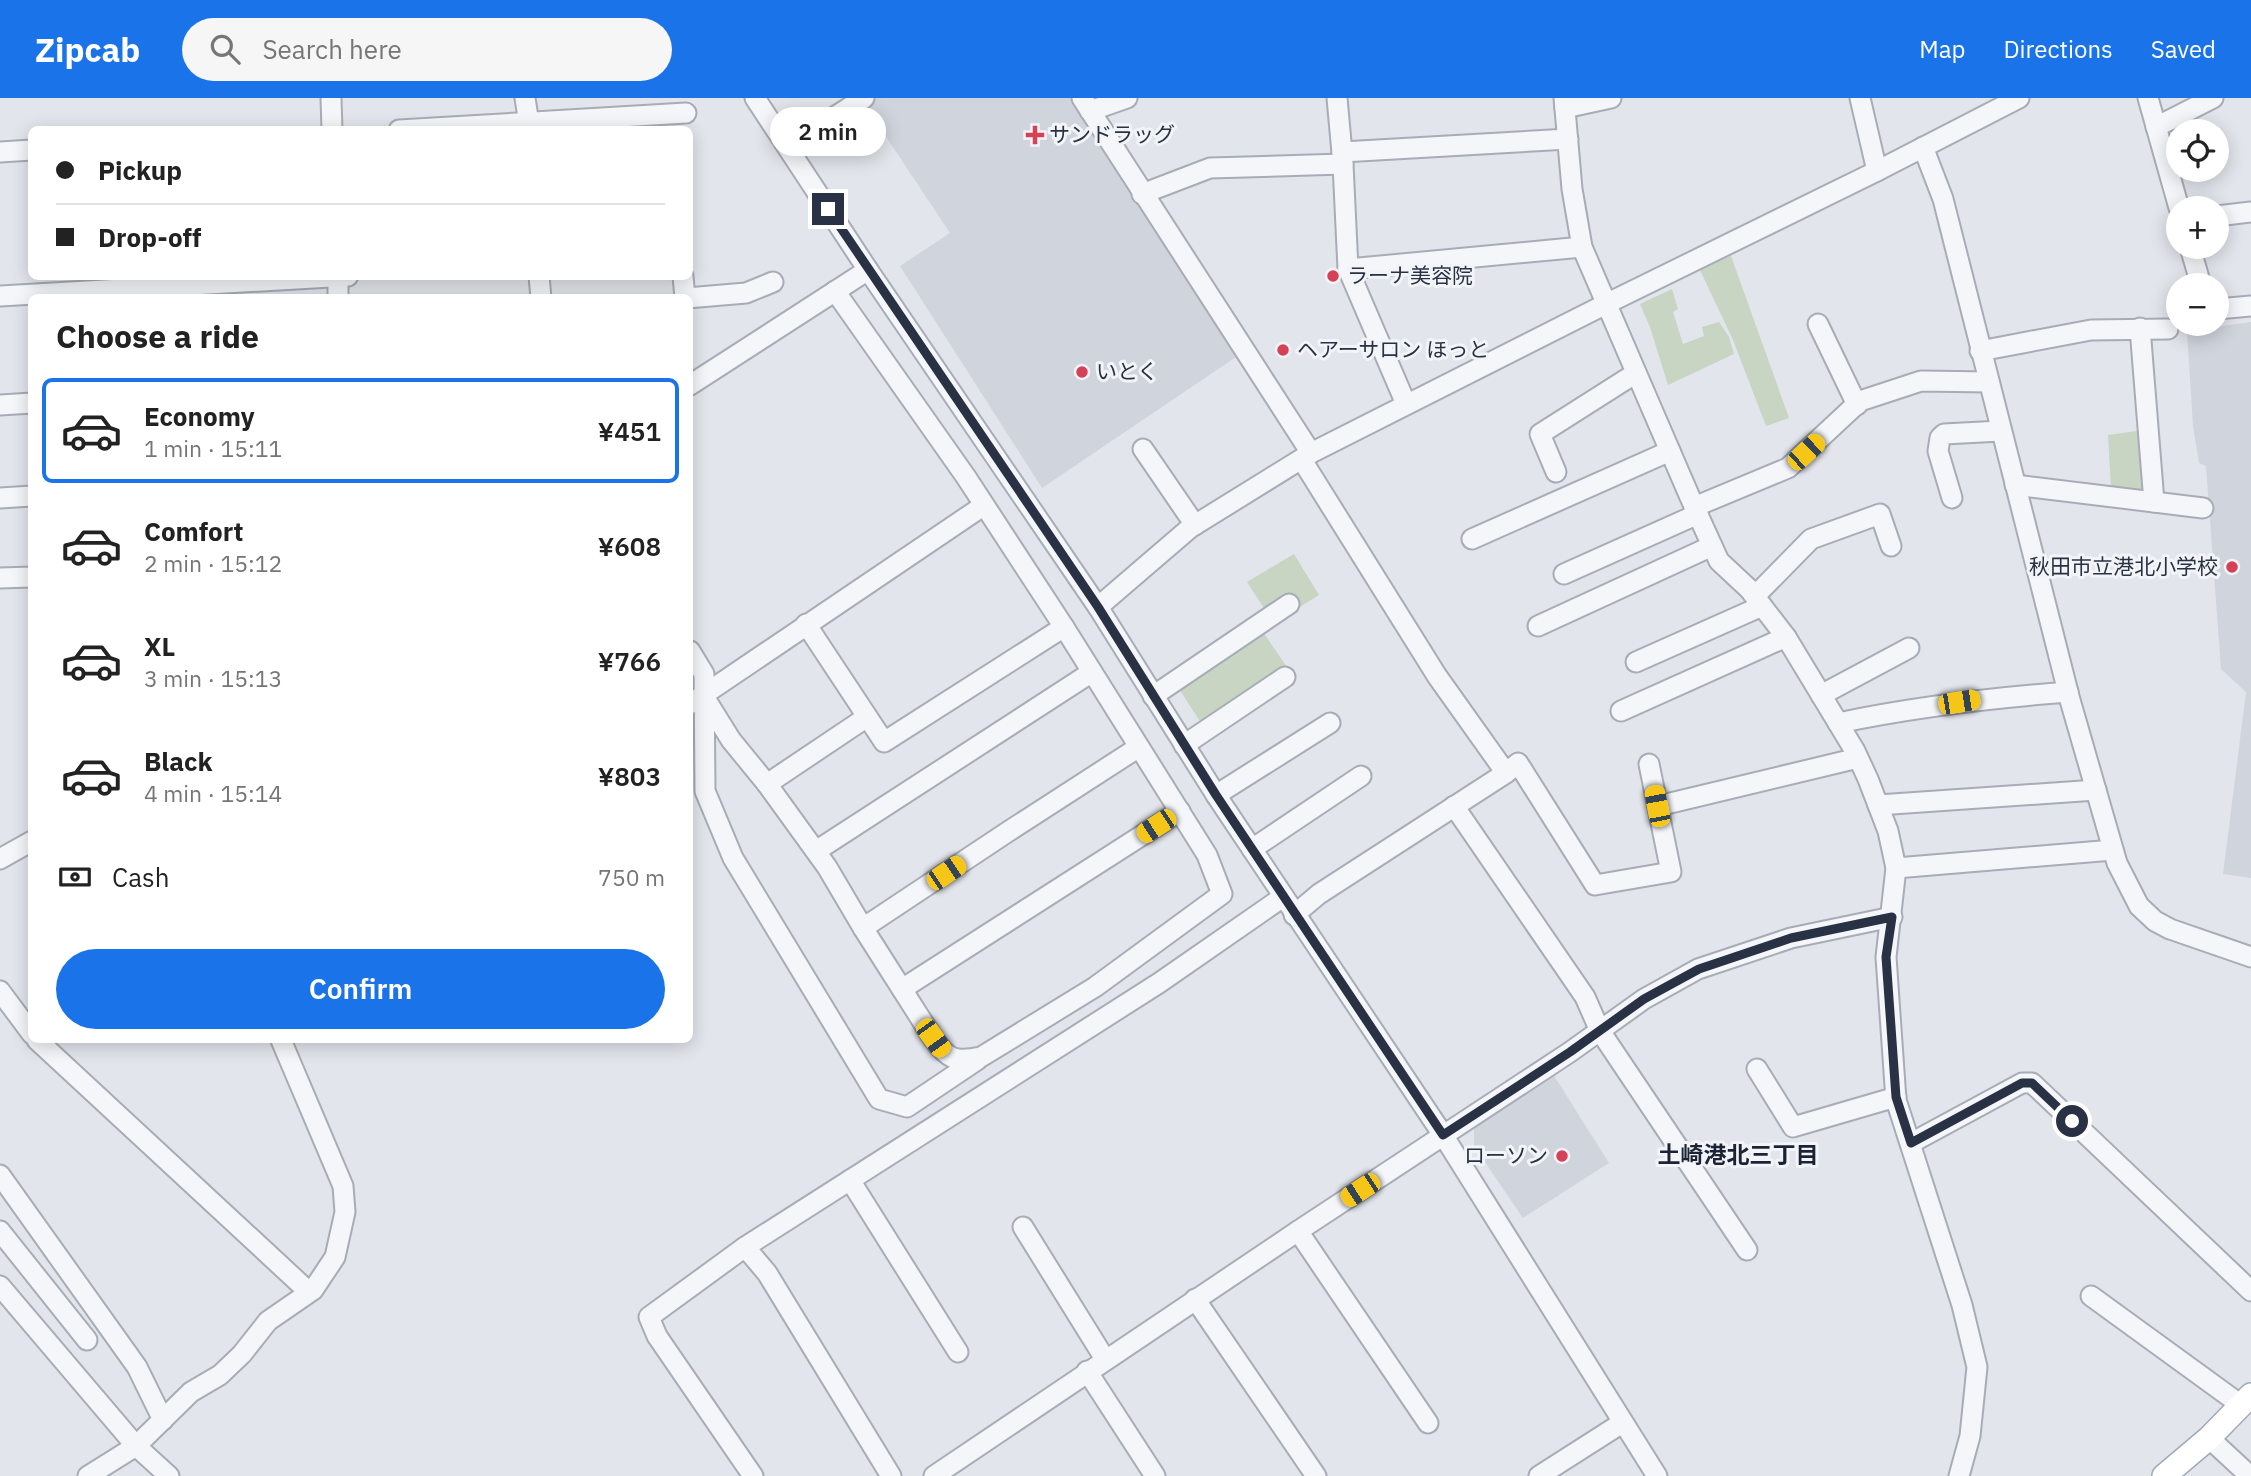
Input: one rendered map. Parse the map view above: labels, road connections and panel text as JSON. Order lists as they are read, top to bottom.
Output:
{
  "districts": ["土崎港北三丁目"],
  "places": {
    "health": ["サンドラッグ"],
    "other": [
      "ラーナ美容院",
      "ヘアーサロン ほっと",
      "いとく",
      "秋田市立港北小学校",
      "ローソン"
    ]
  },
  "page": {
    "header": "Zipcab",
    "search": "Search here",
    "nav": ["Map", "Directions", "Saved"],
    "bubble": "2 min",
    "map_buttons": ["+", "−"],
    "banner": ["Pickup", "Drop-off"],
    "heading": "Choose a ride",
    "list": [
      {
        "name": "Economy",
        "note": "1 min · 15:11",
        "value": "¥451"
      },
      {
        "name": "Comfort",
        "note": "2 min · 15:12",
        "value": "¥608"
      },
      {
        "name": "XL",
        "note": "3 min · 15:13",
        "value": "¥766"
      },
      {
        "name": "Black",
        "note": "4 min · 15:14",
        "value": "¥803"
      }
    ],
    "pay": ["Cash", "750 m"],
    "buttons": "Confirm"
  }
}
